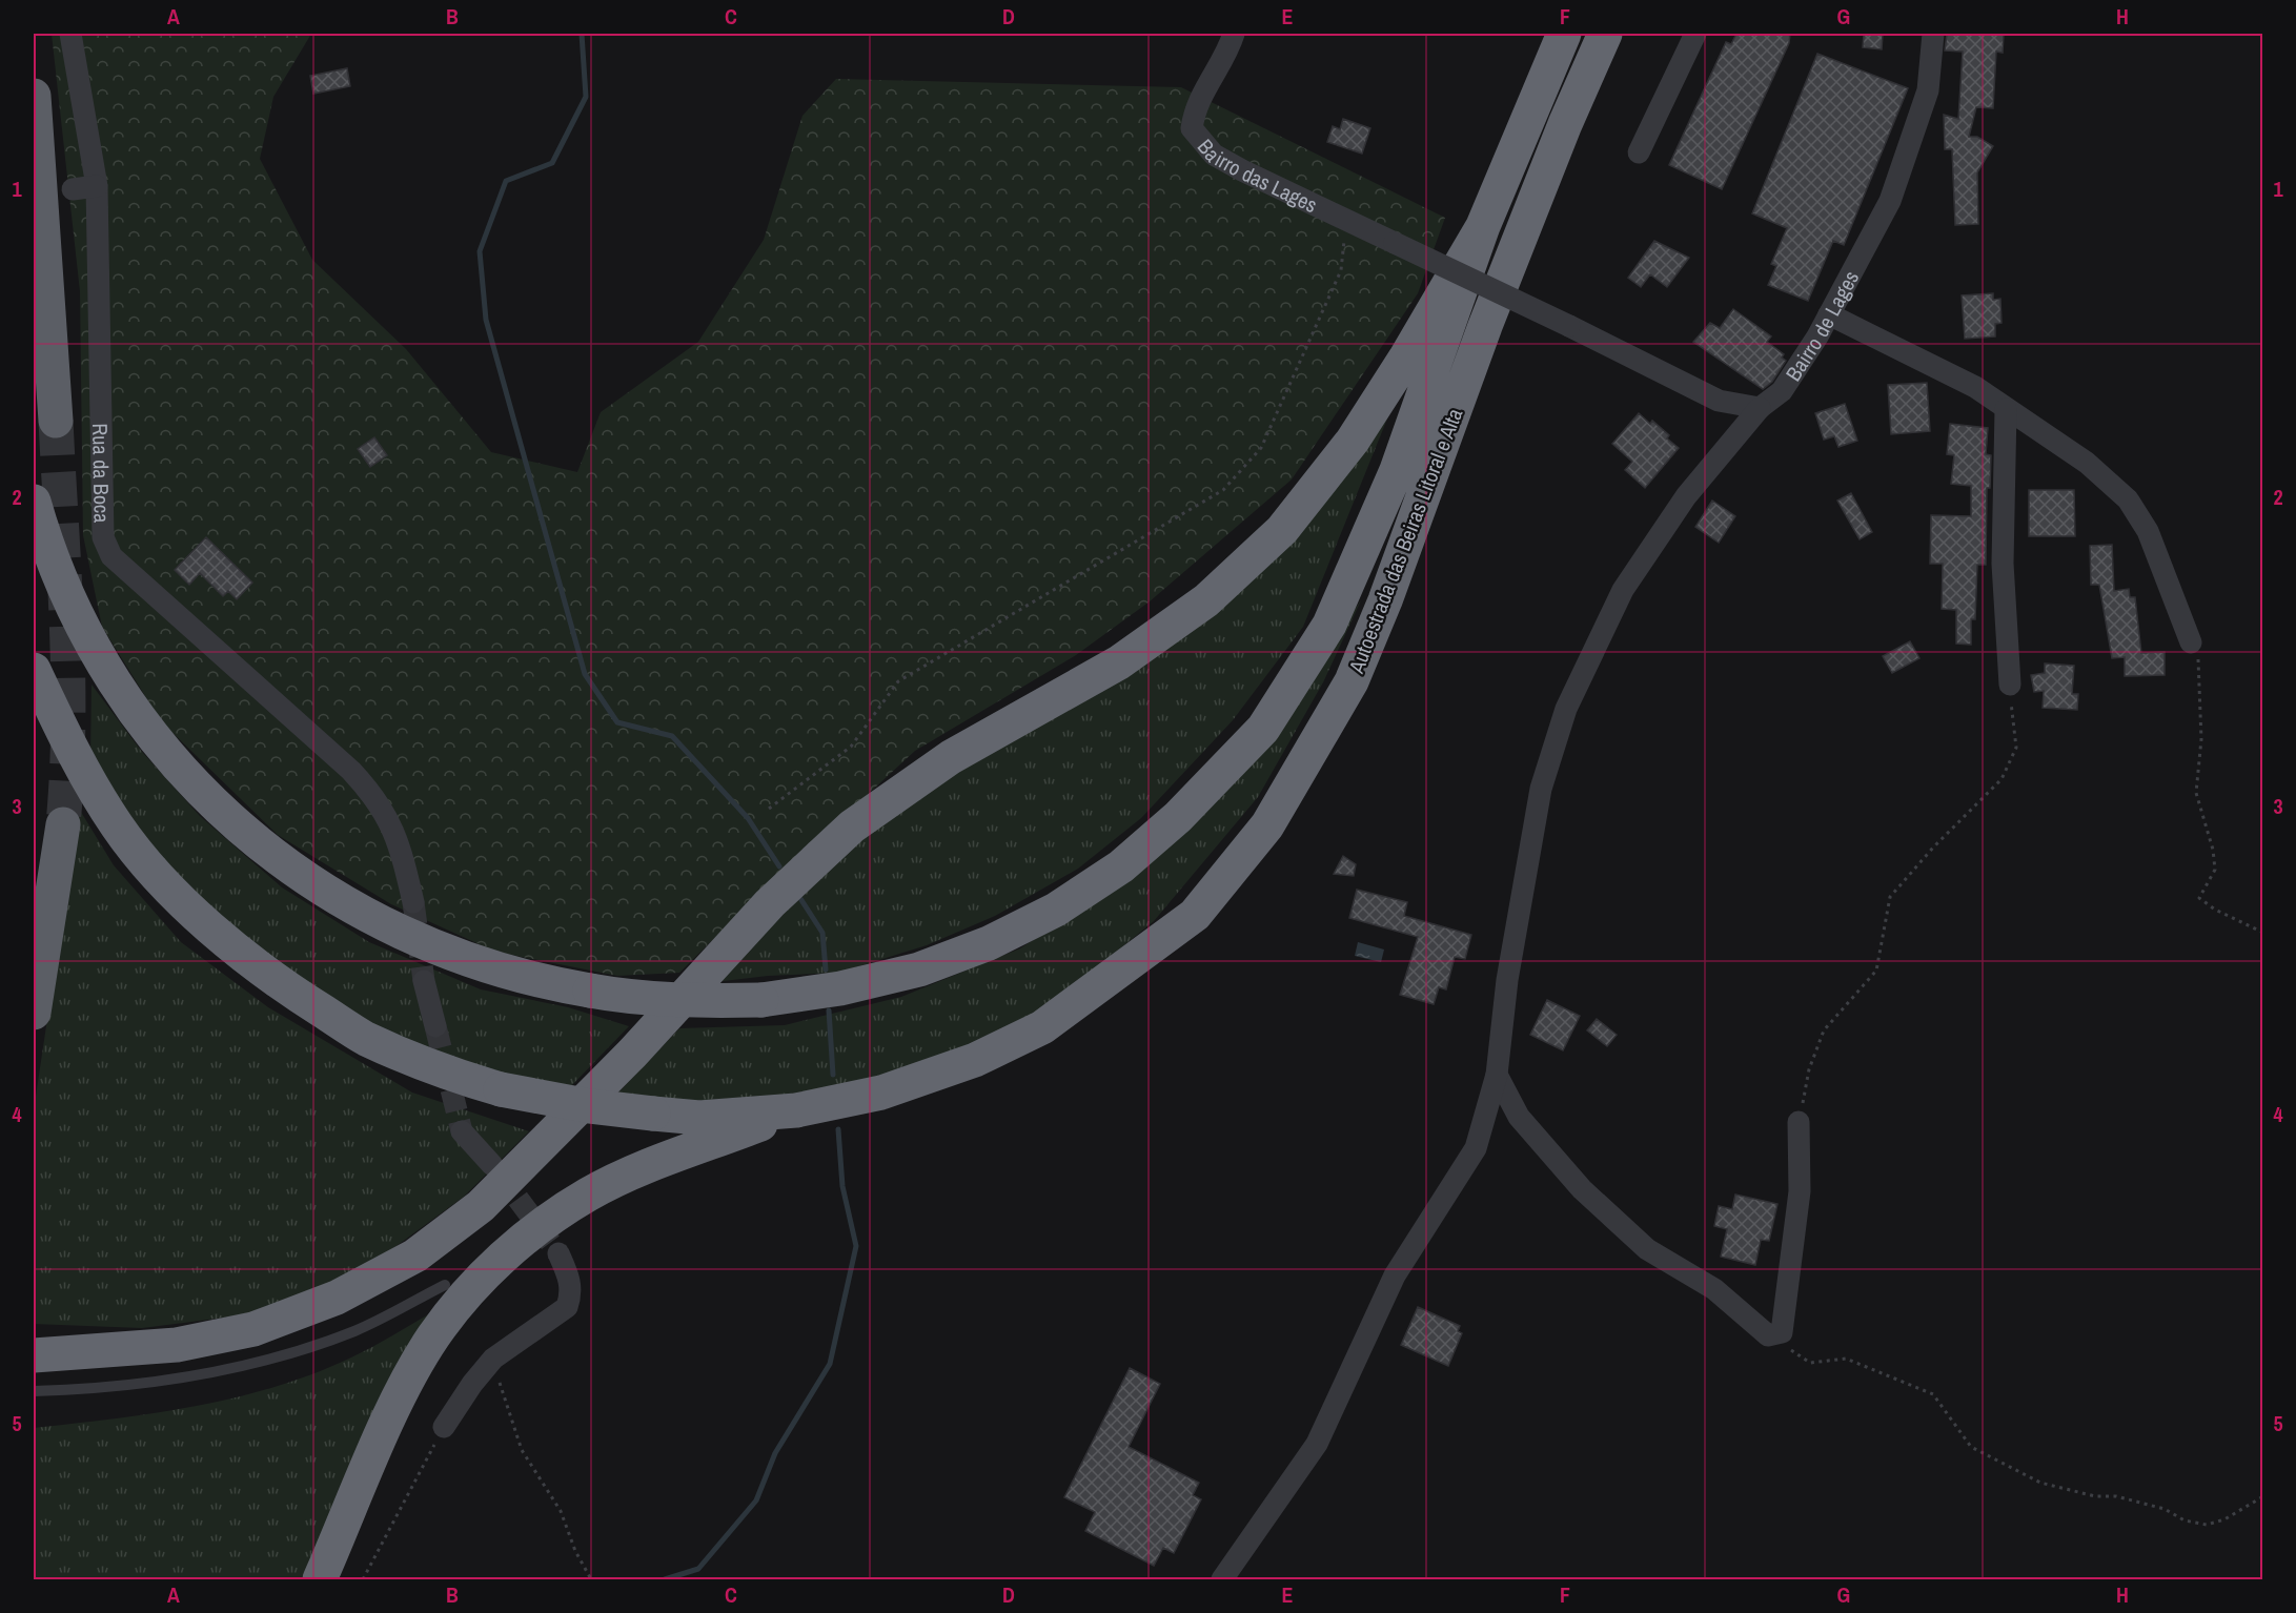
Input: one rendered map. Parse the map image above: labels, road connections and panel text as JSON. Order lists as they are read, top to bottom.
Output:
{
  "streets": {
    "highway": ["Autoestrada das Beiras Litoral e Alta"],
    "street": ["Bairro das Lages", "Bairro de Lages", "Rua da Boca"]
  },
  "crossings": [
    ["Bairro das Lages", "Bairro de Lages"]
  ],
  "grid": {
    "columns": [
      "A",
      "B",
      "C",
      "D",
      "E",
      "F",
      "G",
      "H"
    ],
    "rows": [
      "1",
      "2",
      "3",
      "4",
      "5"
    ]
  }
}
